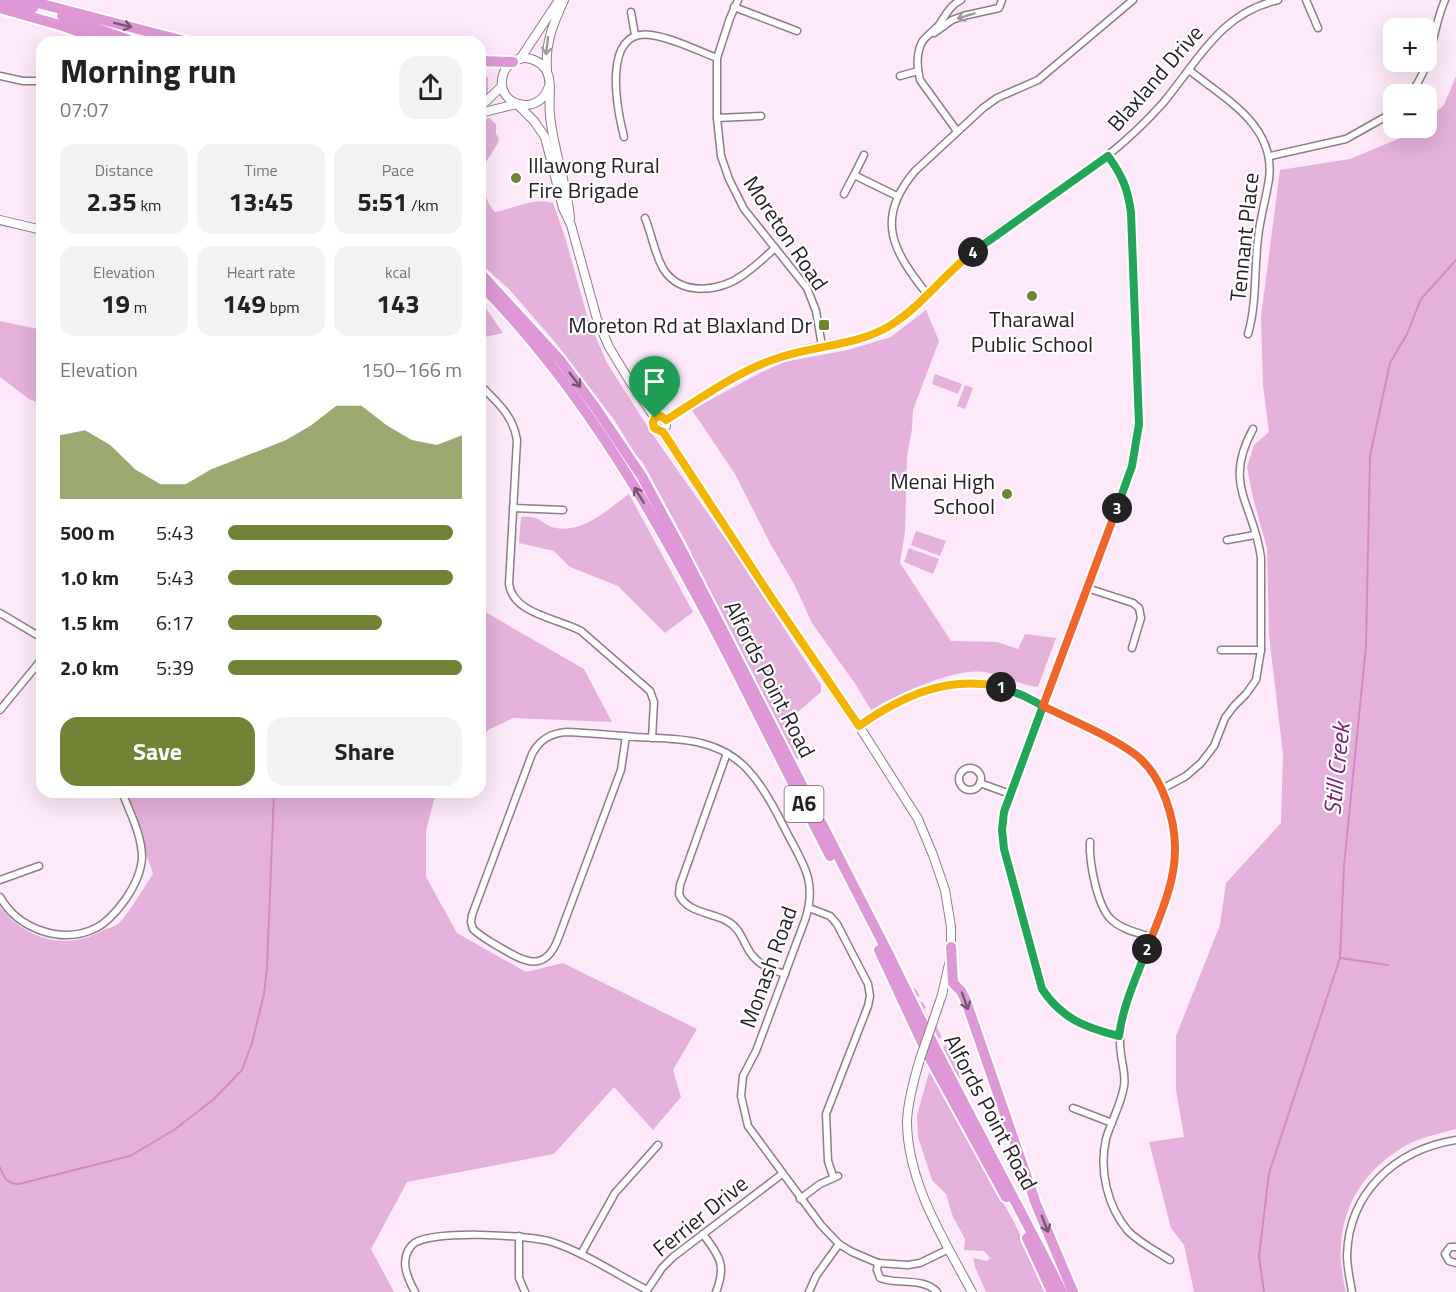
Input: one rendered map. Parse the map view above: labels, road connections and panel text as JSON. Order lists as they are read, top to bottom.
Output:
{
  "streets": {
    "highway": ["Alfords Point Road", "A6"],
    "street": [
      "Blaxland Drive",
      "Moreton Road",
      "Tennant Place",
      "Monash Road",
      "Ferrier Drive"
    ]
  },
  "crossings": [
    ["Blaxland Drive", "Moreton Road"],
    ["Blaxland Drive", "Tennant Place"],
    ["Monash Road", "Ferrier Drive"]
  ],
  "water": ["Still Creek"],
  "places": {
    "other": ["Illawong Rural Fire Brigade", "Tharawal Public School", "Menai High School"],
    "transit": ["Moreton Rd at Blaxland Dr"]
  },
  "page": {
    "map_buttons": ["+", "−"],
    "heading": ["Morning run", "07:07"],
    "stats": [
      ["Distance", "2.35 km"],
      ["Time", "13:45"],
      ["Pace", "5:51 /km"],
      ["Elevation", "19 m"],
      ["Heart rate", "149 bpm"],
      ["kcal", "143"]
    ],
    "pins": [
      "4",
      "3",
      "1",
      "2"
    ],
    "chart": ["Elevation", "150–166 m"],
    "list": [
      {
        "name": "500 m",
        "note": "5:43"
      },
      {
        "name": "1.0 km",
        "note": "5:43"
      },
      {
        "name": "1.5 km",
        "note": "6:17"
      },
      {
        "name": "2.0 km",
        "note": "5:39"
      }
    ],
    "buttons": ["Save", "Share"]
  }
}
